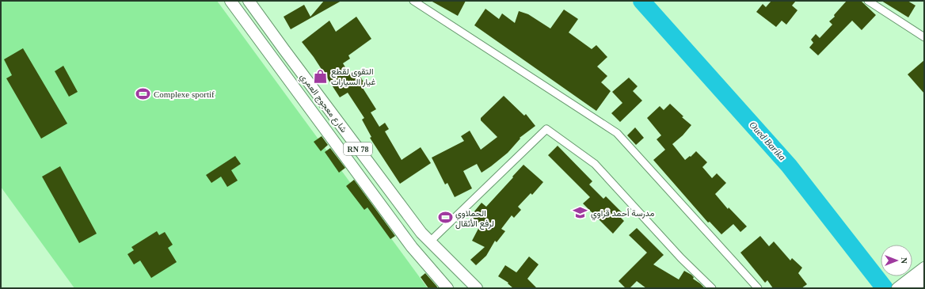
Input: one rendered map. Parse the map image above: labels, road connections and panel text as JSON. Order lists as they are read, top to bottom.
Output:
{
  "streets": {
    "main road": ["شارع معجوج العمري", "RN 78"]
  },
  "water": ["Oued Barika"],
  "places": {
    "shop": ["التقوى لقطع غيار السيارات"],
    "sports": ["Complexe sportif", "الحملاوي لرفع الأثقال"],
    "school or university": ["مدرسة أحمد قراوي"]
  },
  "north": "right"
}
